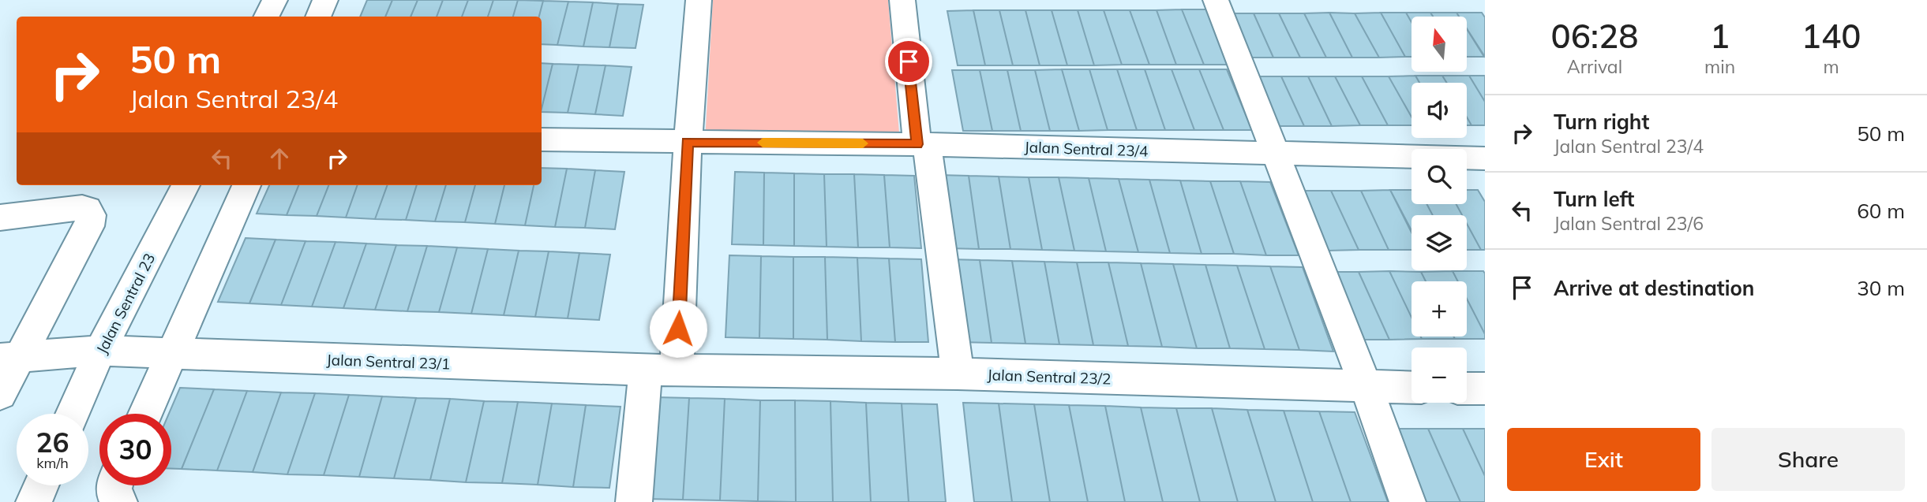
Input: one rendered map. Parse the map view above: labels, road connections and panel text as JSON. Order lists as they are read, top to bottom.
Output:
{
  "streets": {
    "street": [
      "Jalan Sentral 23/4",
      "Jalan Sentral 23",
      "Jalan Sentral 23/1",
      "Jalan Sentral 23/2"
    ]
  },
  "crossings": [
    ["Jalan Sentral 23", "Jalan Sentral 23/1"],
    ["Jalan Sentral 23/1", "Jalan Sentral 23/2"]
  ],
  "north": "top",
  "page": {
    "eta": [
      "06:28",
      "Arrival",
      "1",
      "min",
      "140",
      "m"
    ],
    "map_buttons": ["+", "−"],
    "turn": ["50 m", "Jalan Sentral 23/4"],
    "list": [
      {
        "name": "Turn right",
        "note": "Jalan Sentral 23/4",
        "value": "50 m"
      },
      {
        "name": "Turn left",
        "note": "Jalan Sentral 23/6",
        "value": "60 m"
      },
      {
        "name": "Arrive at destination",
        "value": "30 m"
      }
    ],
    "speed": "26 km/h",
    "limit": "30",
    "buttons": ["Exit", "Share"]
  }
}
